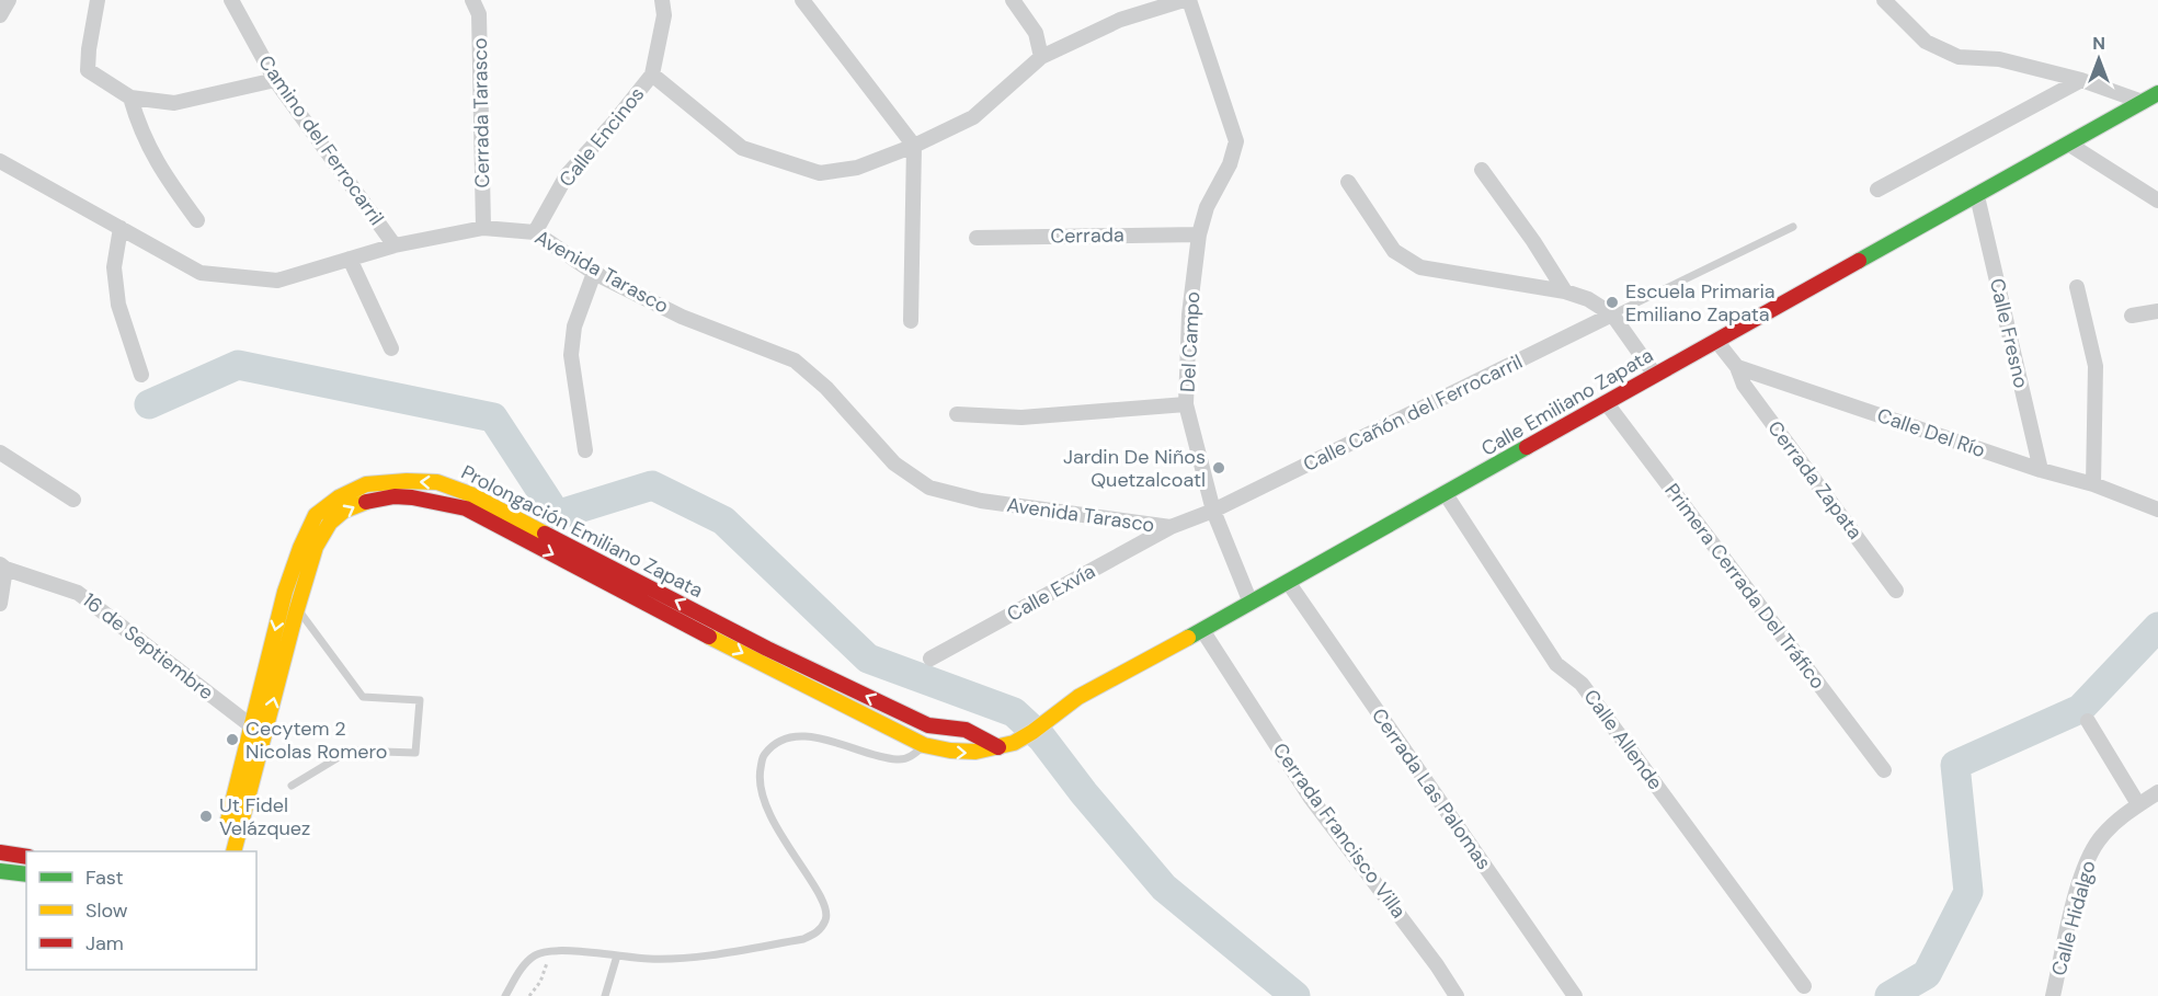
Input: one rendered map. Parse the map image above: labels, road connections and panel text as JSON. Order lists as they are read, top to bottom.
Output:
{
  "streets": {
    "main road": ["Calle Emiliano Zapata", "Prolongación Emiliano Zapata"],
    "street": [
      "Cerrada Tarasco",
      "Calle Encinos",
      "Camino del Ferrocarril",
      "Cerrada",
      "Avenida Tarasco",
      "Calle Fresno",
      "Del Campo",
      "Calle Cañón del Ferrocarril",
      "Calle Del Río",
      "Cerrada Zapata",
      "Primera Cerrada Del Tráfico",
      "Calle Exvía",
      "16 de Septiembre",
      "Calle Allende",
      "Cerrada Las Palomas",
      "Cerrada Francisco Villa",
      "Calle Hidalgo"
    ]
  },
  "crossings": [
    ["Cerrada Tarasco", "Avenida Tarasco"],
    ["Calle Encinos", "Avenida Tarasco"],
    ["Camino del Ferrocarril", "Avenida Tarasco"],
    ["Cerrada", "Del Campo"],
    ["Avenida Tarasco", "Del Campo"],
    ["Avenida Tarasco", "Calle Cañón del Ferrocarril"],
    ["Avenida Tarasco", "Calle Exvía"],
    ["Calle Fresno", "Calle Emiliano Zapata"],
    ["Calle Fresno", "Calle Del Río"],
    ["Del Campo", "Calle Emiliano Zapata"],
    ["Del Campo", "Calle Cañón del Ferrocarril"],
    ["Calle Emiliano Zapata", "Prolongación Emiliano Zapata"],
    ["Calle Emiliano Zapata", "Primera Cerrada Del Tráfico"],
    ["Calle Emiliano Zapata", "Calle Allende"],
    ["Calle Emiliano Zapata", "Cerrada Las Palomas"],
    ["Calle Emiliano Zapata", "Cerrada Francisco Villa"],
    ["Calle Del Río", "Cerrada Zapata"],
    ["Prolongación Emiliano Zapata", "16 de Septiembre"]
  ],
  "places": [
    "Escuela Primaria Emiliano Zapata",
    "Jardin De Niños Quetzalcoatl",
    "Cecytem 2 Nicolas Romero",
    "Ut Fidel Velázquez"
  ],
  "legend": ["Fast", "Slow", "Jam"],
  "north": "top"
}
